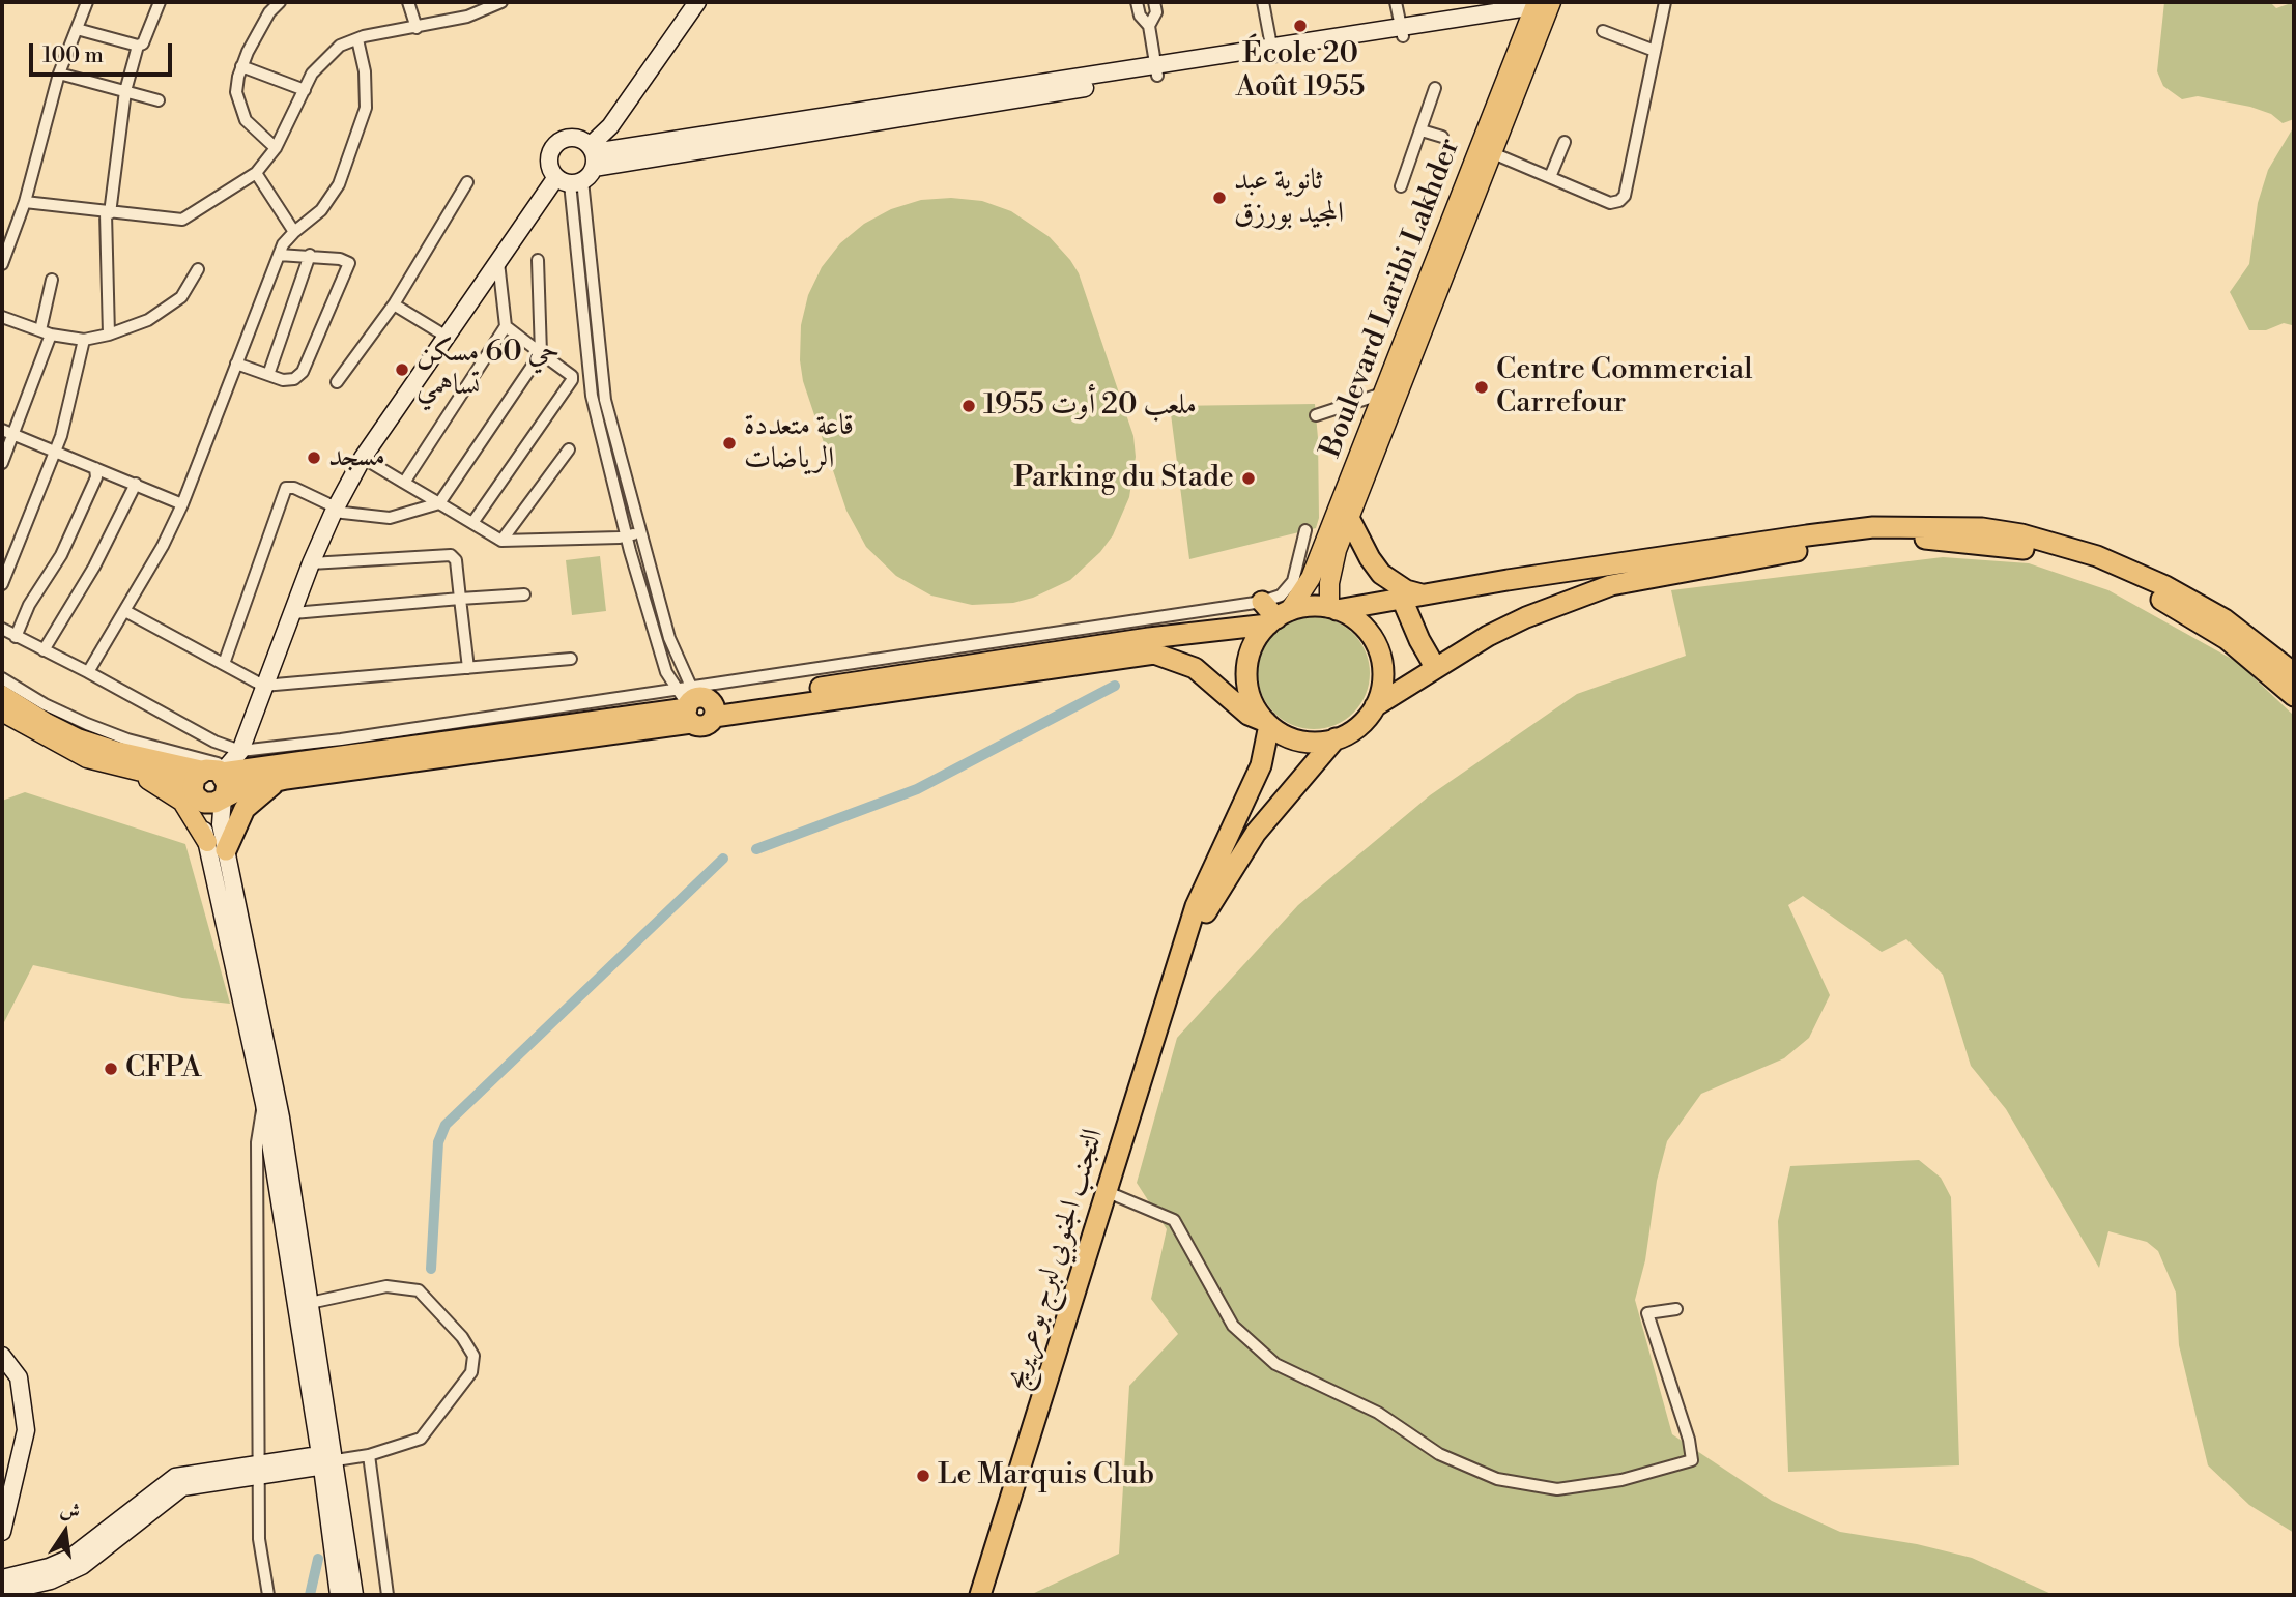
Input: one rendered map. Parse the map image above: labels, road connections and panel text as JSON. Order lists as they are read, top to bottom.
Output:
{
  "streets": {
    "highway": ["التجنب الجنوبي لبرج بوعريريج"],
    "main road": ["Boulevard Laribi Lakhder"]
  },
  "crossings": [
    ["Boulevard Laribi Lakhder", "التجنب الجنوبي لبرج بوعريريج"]
  ],
  "places": [
    "École 20 Août 1955",
    "ثانوية عبد المجيد بورزق",
    "حي 60 مسكن تساهمي",
    "Centre Commercial Carrefour",
    "ملعب 20 أوت 1955",
    "قاعة متعددة الرياضات",
    "مسجد",
    "Parking du Stade",
    "CFPA",
    "Le Marquis Club"
  ],
  "scale_bar": "100 m",
  "north": "top"
}
